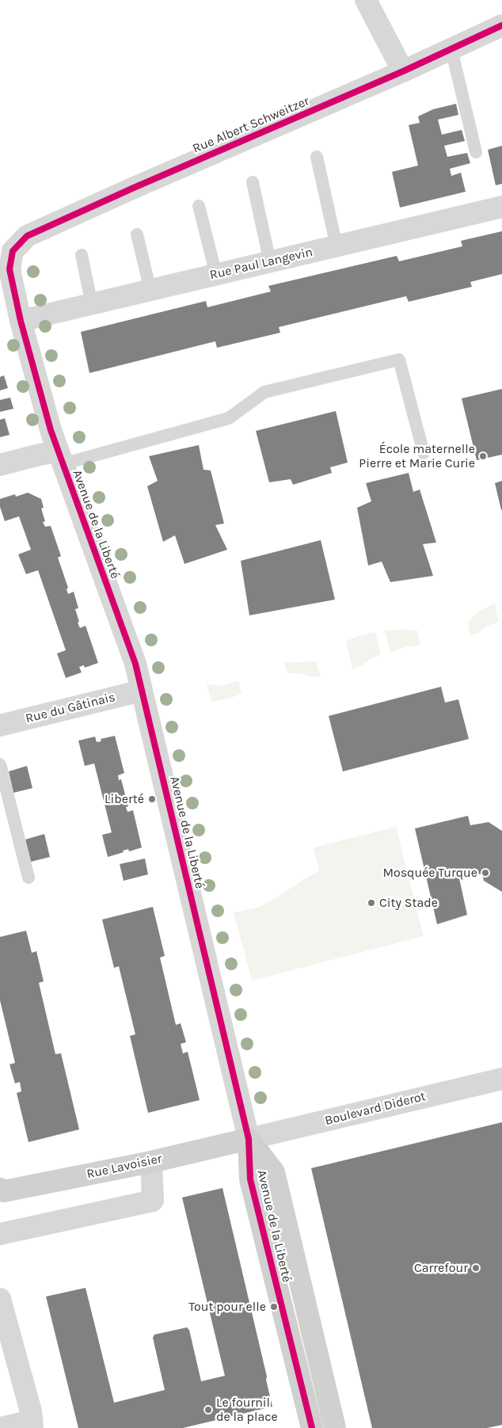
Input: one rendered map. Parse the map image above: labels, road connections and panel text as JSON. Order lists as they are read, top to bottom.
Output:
{
  "streets": {
    "street": [
      "Rue Albert Schweitzer",
      "Rue Paul Langevin",
      "Avenue de la Liberté",
      "Rue du Gâtinais",
      "Boulevard Diderot",
      "Rue Lavoisier"
    ]
  },
  "crossings": [
    ["Rue Albert Schweitzer", "Avenue de la Liberté"],
    ["Rue Paul Langevin", "Avenue de la Liberté"],
    ["Avenue de la Liberté", "Rue du Gâtinais"],
    ["Avenue de la Liberté", "Boulevard Diderot"],
    ["Avenue de la Liberté", "Rue Lavoisier"],
    ["Boulevard Diderot", "Rue Lavoisier"]
  ],
  "places": [
    "École maternelle Pierre et Marie Curie",
    "Liberté",
    "Mosquée Turque",
    "City Stade",
    "Carrefour",
    "Tout pour elle",
    "Le fournil de la place"
  ]
}
